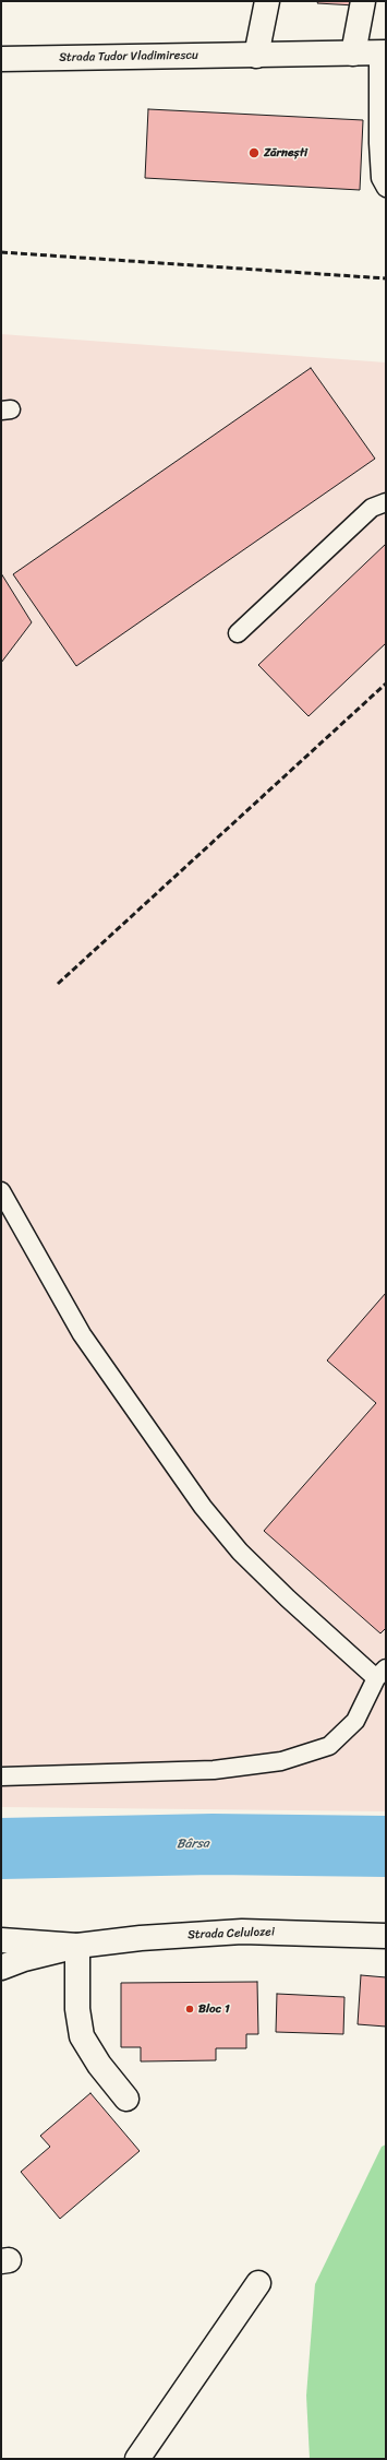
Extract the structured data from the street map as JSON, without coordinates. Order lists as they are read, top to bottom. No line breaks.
{"streets":{"street":["Strada Tudor Vladimirescu","Strada Celulozei"]},"water":["Bârsa"],"places":["Zărnești","Bloc 1"]}
